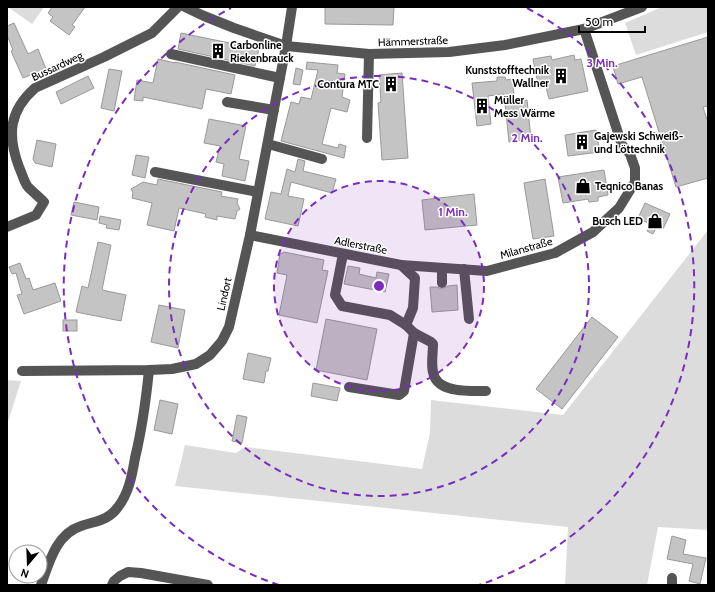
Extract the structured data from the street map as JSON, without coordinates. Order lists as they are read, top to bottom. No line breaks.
{"streets":{"street":["Hämmerstraße","Bussardweg","Adlerstraße","Milanstraße","Lindort"]},"crossings":[["Hämmerstraße","Milanstraße"],["Hämmerstraße","Lindort"],["Adlerstraße","Milanstraße"],["Adlerstraße","Lindort"]],"places":{"building":["Carbonline Riekenbrauck","Kunststofftechnik Wallner","Contura MTC","Müller Mess Wärme","Gajewski Schweiß- und Löttechnik"],"shop":["Teqnico Banas","Busch LED"]},"scale_bar":"50 m","north":"bottom","rings":["3 Min.","2 Min.","1 Min."]}
